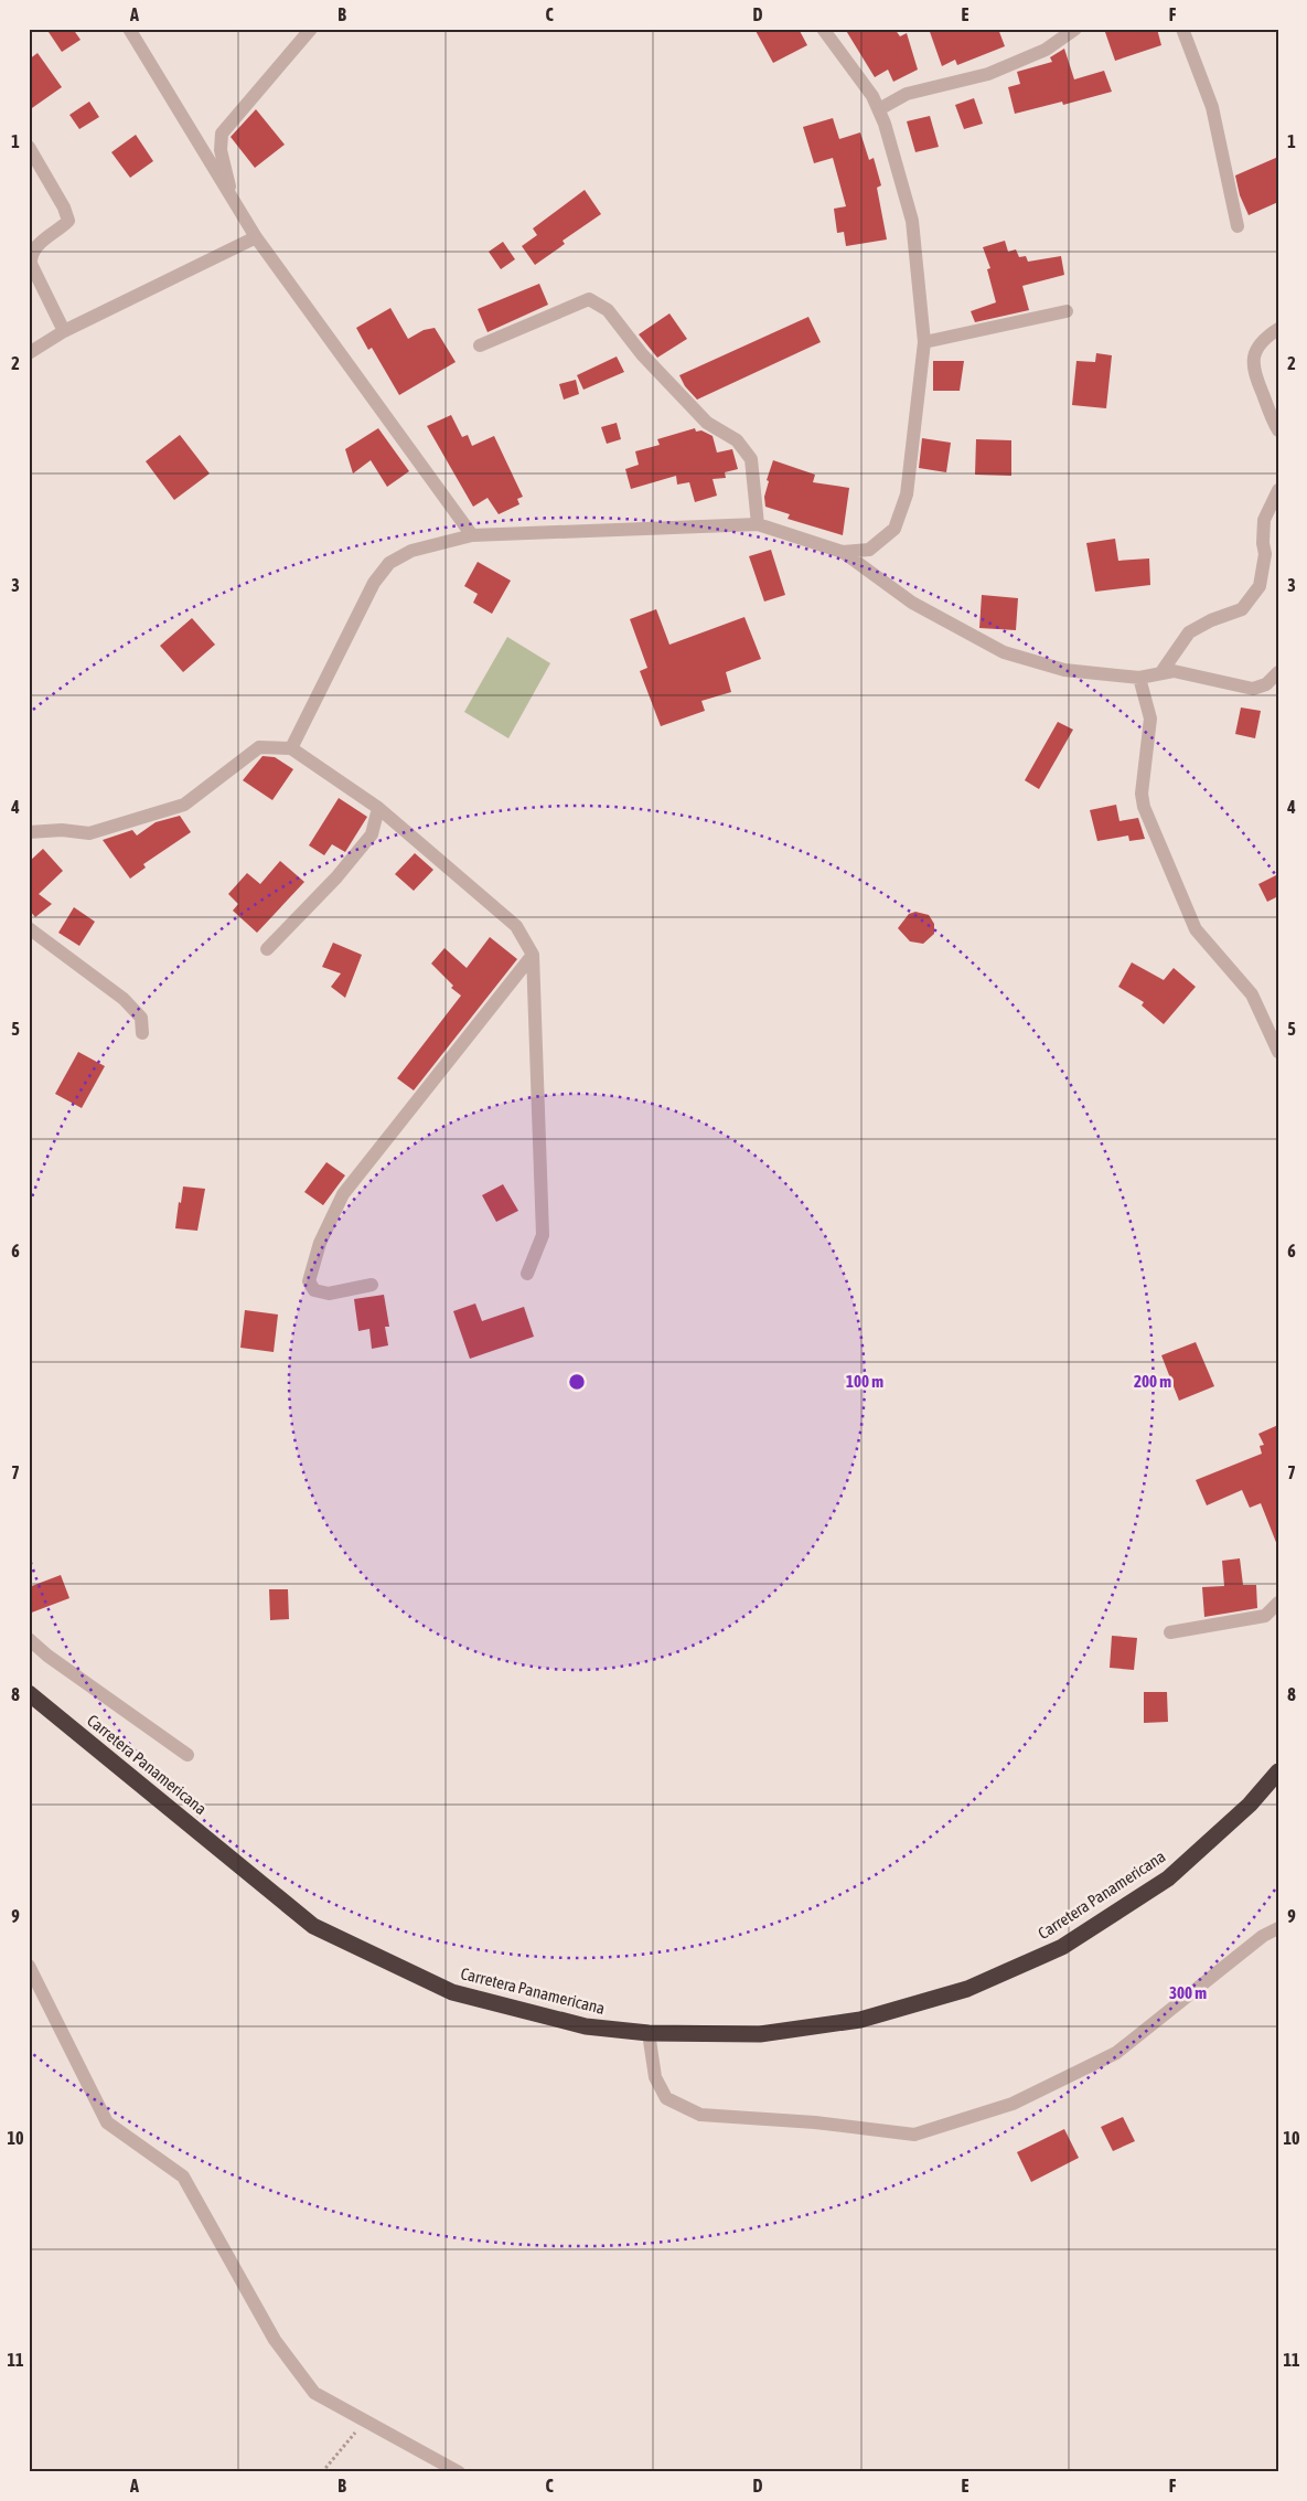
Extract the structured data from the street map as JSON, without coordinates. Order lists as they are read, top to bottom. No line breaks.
{"streets":{"highway":["Carretera Panamericana"]},"grid":{"columns":["A","B","C","D","E","F"],"rows":["1","2","3","4","5","6","7","8","9","10","11"]},"rings":["100 m","200 m","300 m"]}
